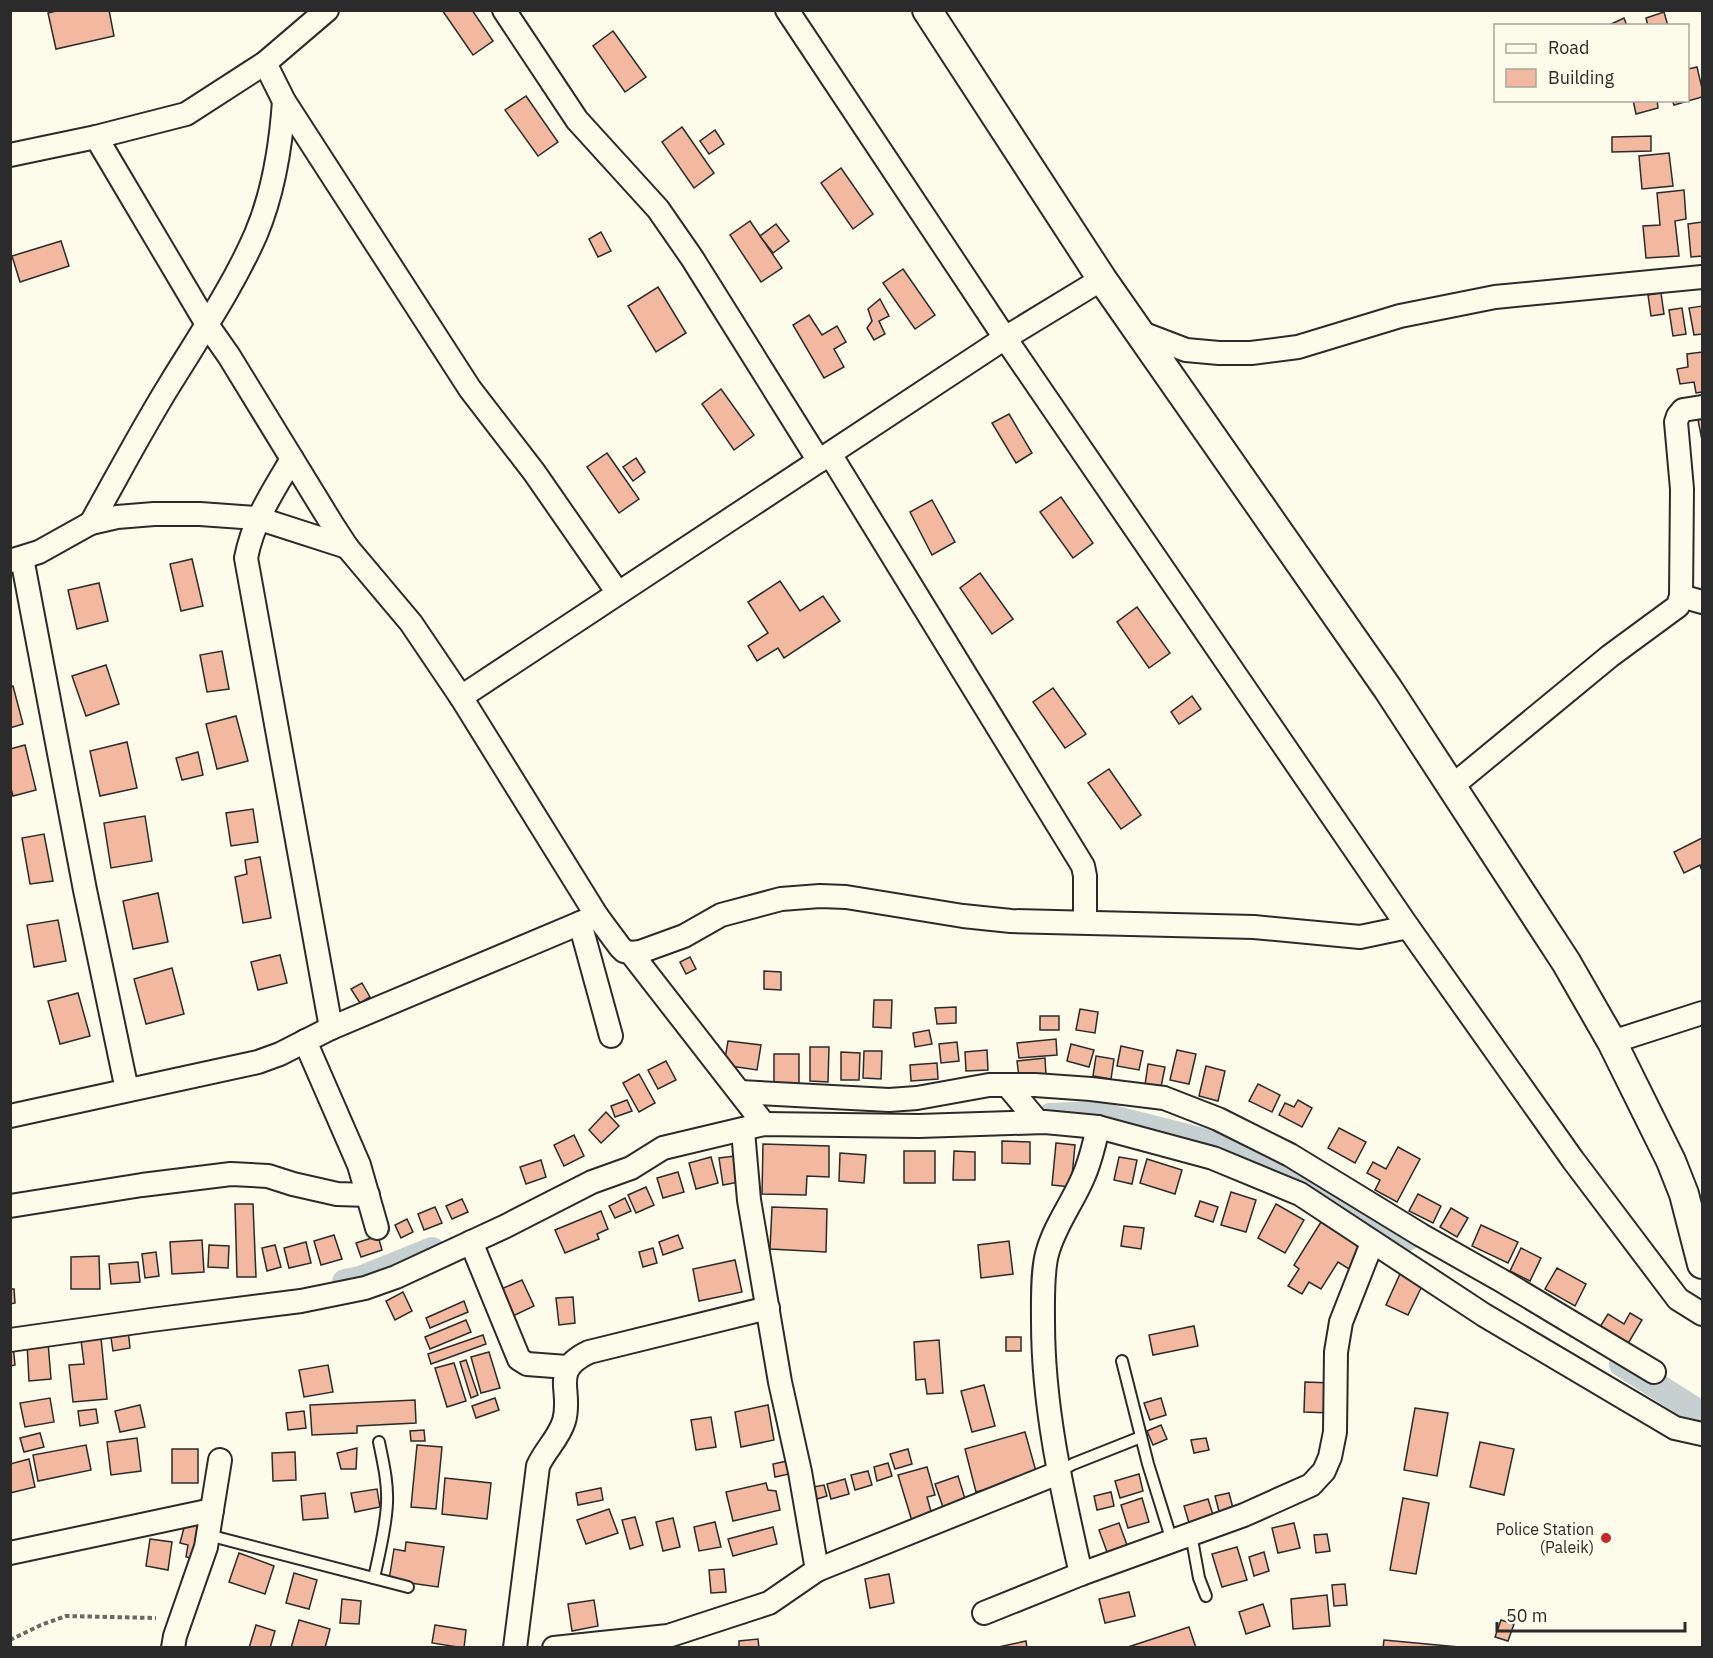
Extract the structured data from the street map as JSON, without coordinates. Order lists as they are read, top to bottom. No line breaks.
{"places":["Police Station (Paleik)"],"legend":["Road","Building"],"scale_bar":"50 m"}
